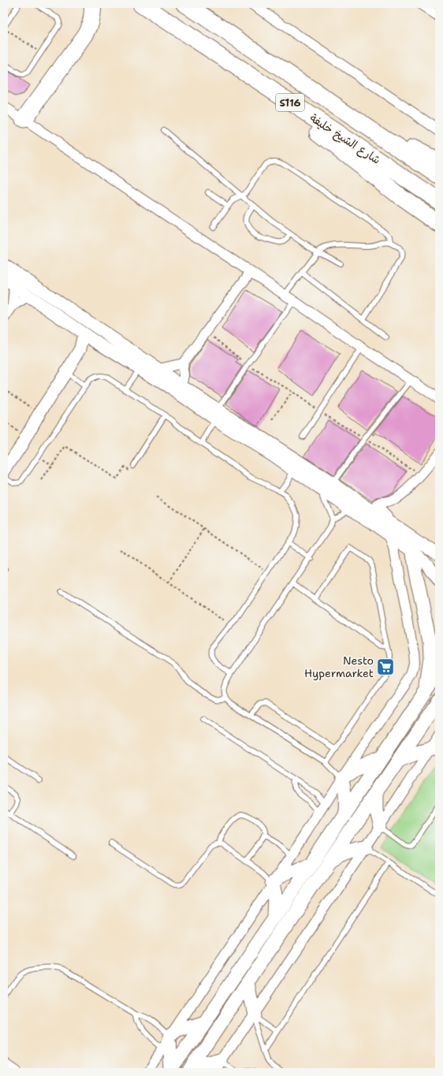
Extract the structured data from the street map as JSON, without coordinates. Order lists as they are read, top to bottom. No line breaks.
{"streets":{"highway":["S116","شارع الشيخ خليفة"]},"places":{"supermarket":["Nesto Hypermarket"]}}
